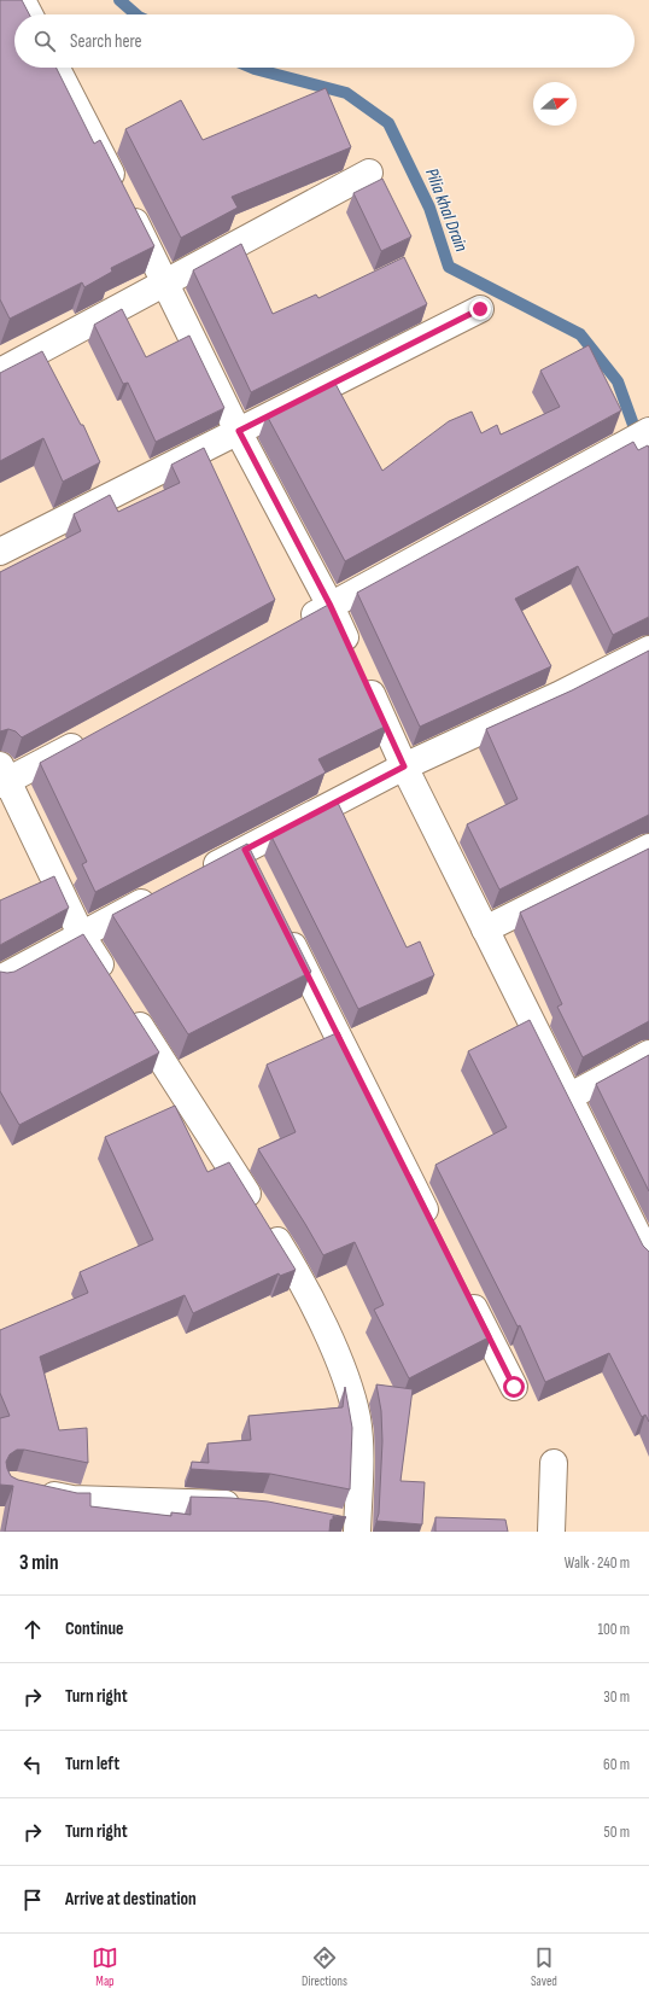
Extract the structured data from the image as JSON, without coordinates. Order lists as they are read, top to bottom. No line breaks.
{"water":["Pilia khal Drain"],"north":"right","page":{"search":"Search here","heading":["3 min","Walk · 240 m"],"list":[["Continue","100 m"],["Turn right","30 m"],["Turn left","60 m"],["Turn right","50 m"],"Arrive at destination"],"nav":["Map","Directions","Saved"]}}
